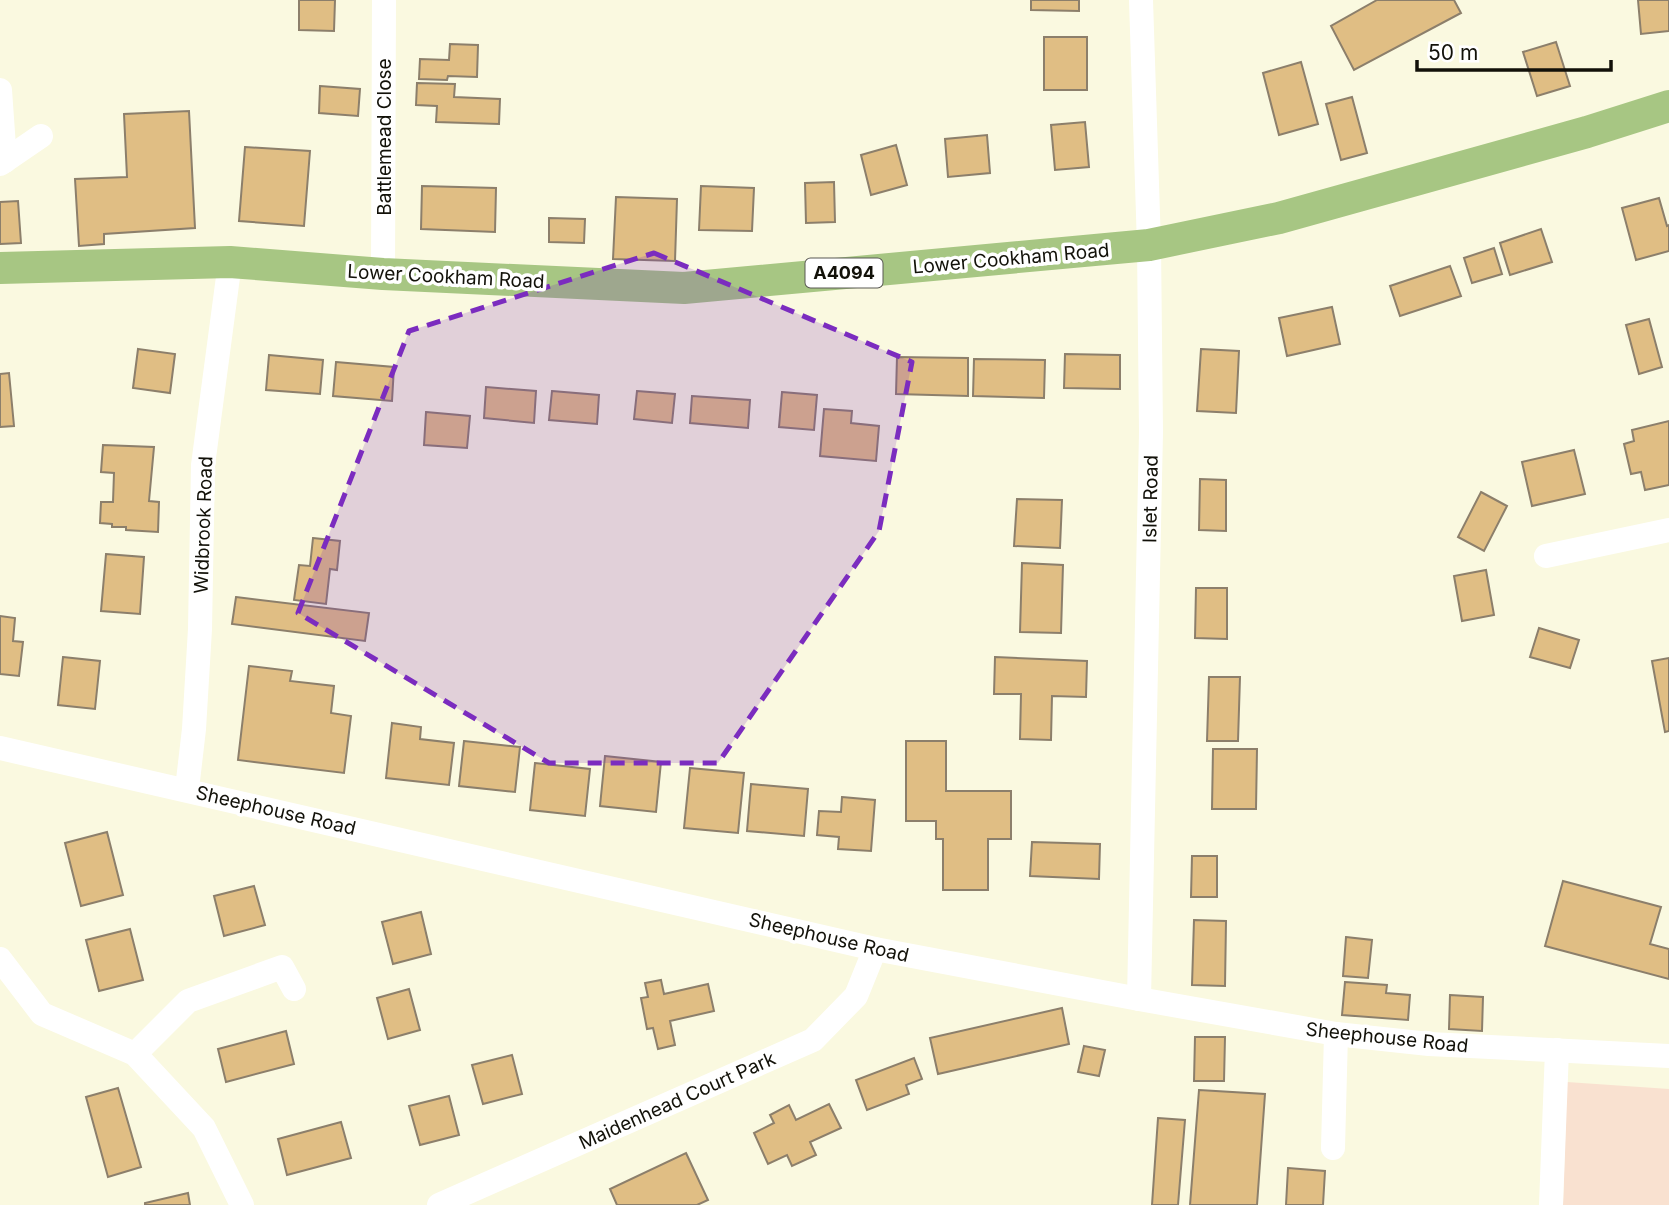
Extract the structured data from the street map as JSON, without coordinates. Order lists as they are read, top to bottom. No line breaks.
{"streets":{"main road":["Lower Cookham Road","A4094"],"street":["Battlemead Close","Islet Road","Widbrook Road","Sheephouse Road","Maidenhead Court Park"]},"crossings":[["Battlemead Close","Lower Cookham Road"],["Lower Cookham Road","Islet Road"],["Lower Cookham Road","Widbrook Road"],["Islet Road","Sheephouse Road"],["Widbrook Road","Sheephouse Road"],["Sheephouse Road","Maidenhead Court Park"]],"scale_bar":"50 m"}
